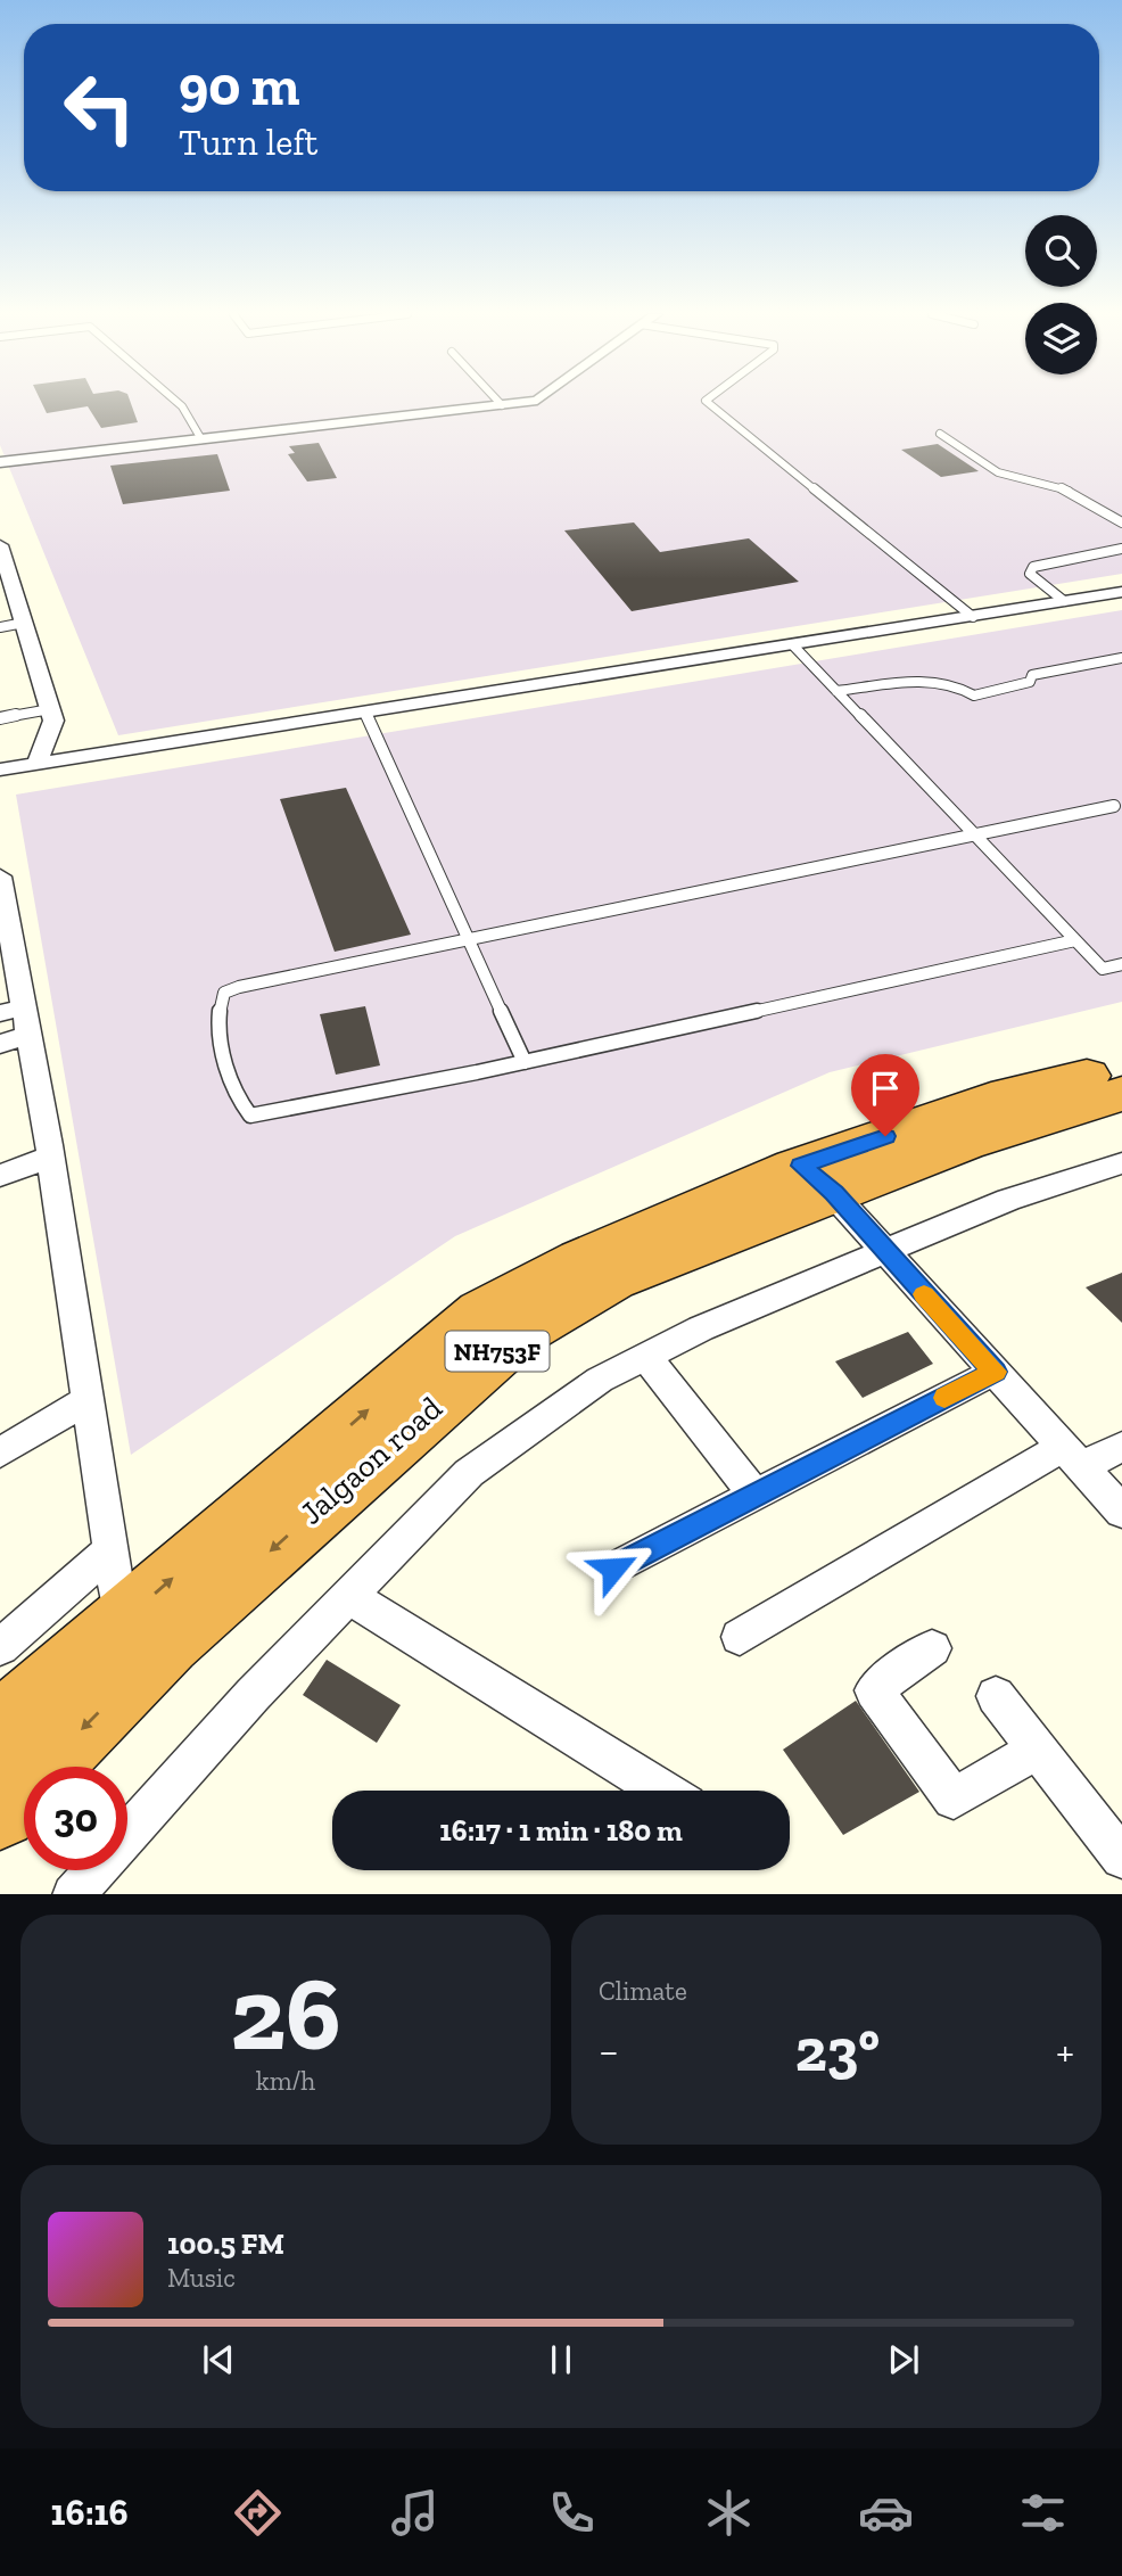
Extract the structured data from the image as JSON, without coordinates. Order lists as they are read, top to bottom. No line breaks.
{"streets":{"highway":["NH753F","Jalgaon road"]},"page":{"turn":["90 m","Turn left"],"limit":"30","trip":"16:17 · 1 min · 180 m","tile":[["26","km/h"],"Climate"],"heat":["−","23°","+"],"song":["100.5 FM","Music"],"tabs":"16:16"}}
